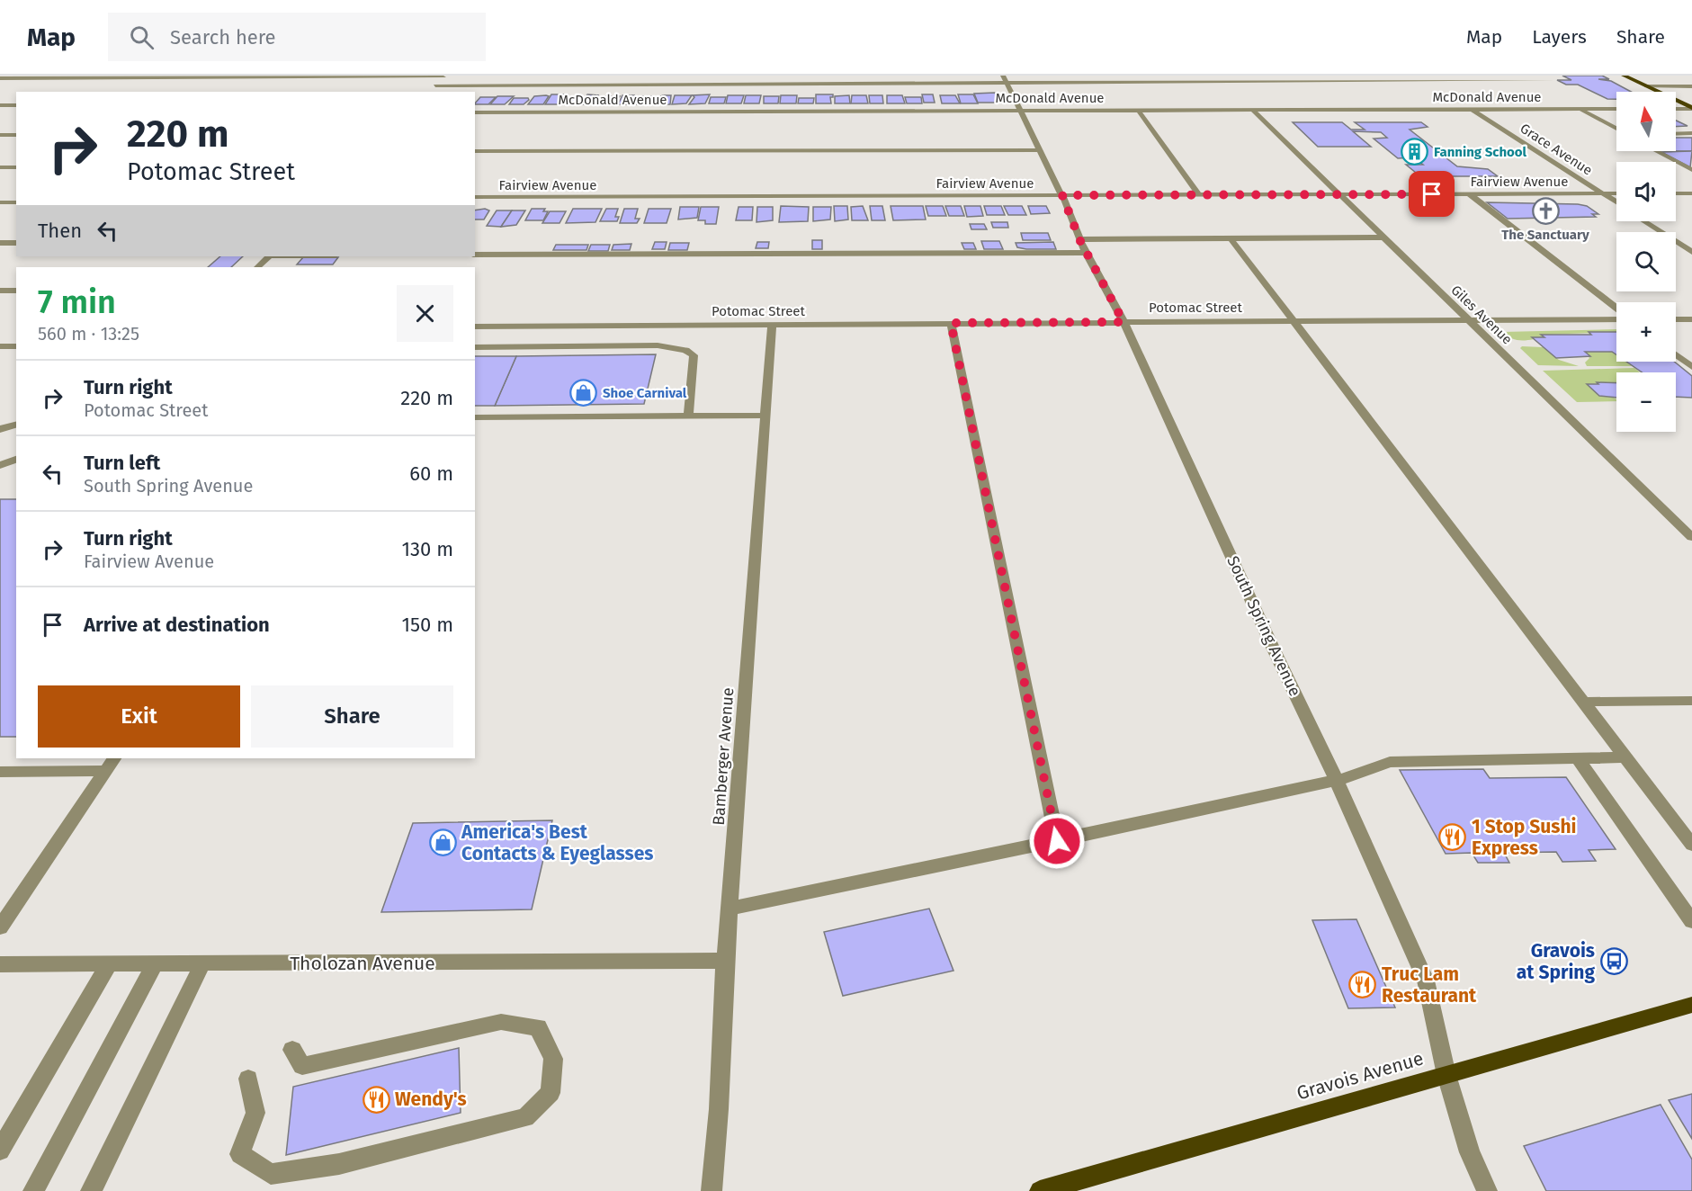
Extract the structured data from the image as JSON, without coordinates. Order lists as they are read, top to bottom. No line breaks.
{"streets":{"main road":["Gravois Avenue"],"street":["McDonald Avenue","Grace Avenue","Fairview Avenue","Potomac Street","Giles Avenue","South Spring Avenue","Bamberger Avenue","Tholozan Avenue"]},"crossings":[["McDonald Avenue","Grace Avenue"],["McDonald Avenue","Giles Avenue"],["McDonald Avenue","South Spring Avenue"],["Grace Avenue","Fairview Avenue"],["Fairview Avenue","Giles Avenue"],["Fairview Avenue","South Spring Avenue"],["Potomac Street","Giles Avenue"],["Potomac Street","South Spring Avenue"],["Potomac Street","Bamberger Avenue"],["South Spring Avenue","Gravois Avenue"],["Bamberger Avenue","Tholozan Avenue"]],"places":{"building":["Fanning School"],"church":["The Sanctuary"],"shop":["Shoe Carnival","America's Best Contacts & Eyeglasses"],"restaurant":["1 Stop Sushi Express","Truc Lam Restaurant","Wendy's"],"bus stop":["Gravois at Spring"]},"north":"top","page":{"header":"Map","search":"Search here","nav":["Map","Layers","Share"],"map_buttons":["+","−"],"turn":["220 m","Potomac Street"],"then":"Then","heading":["7 min","560 m · 13:25"],"list":[{"name":"Turn right","note":"Potomac Street","value":"220 m"},{"name":"Turn left","note":"South Spring Avenue","value":"60 m"},{"name":"Turn right","note":"Fairview Avenue","value":"130 m"},{"name":"Arrive at destination","value":"150 m"}],"buttons":["Exit","Share"]}}
